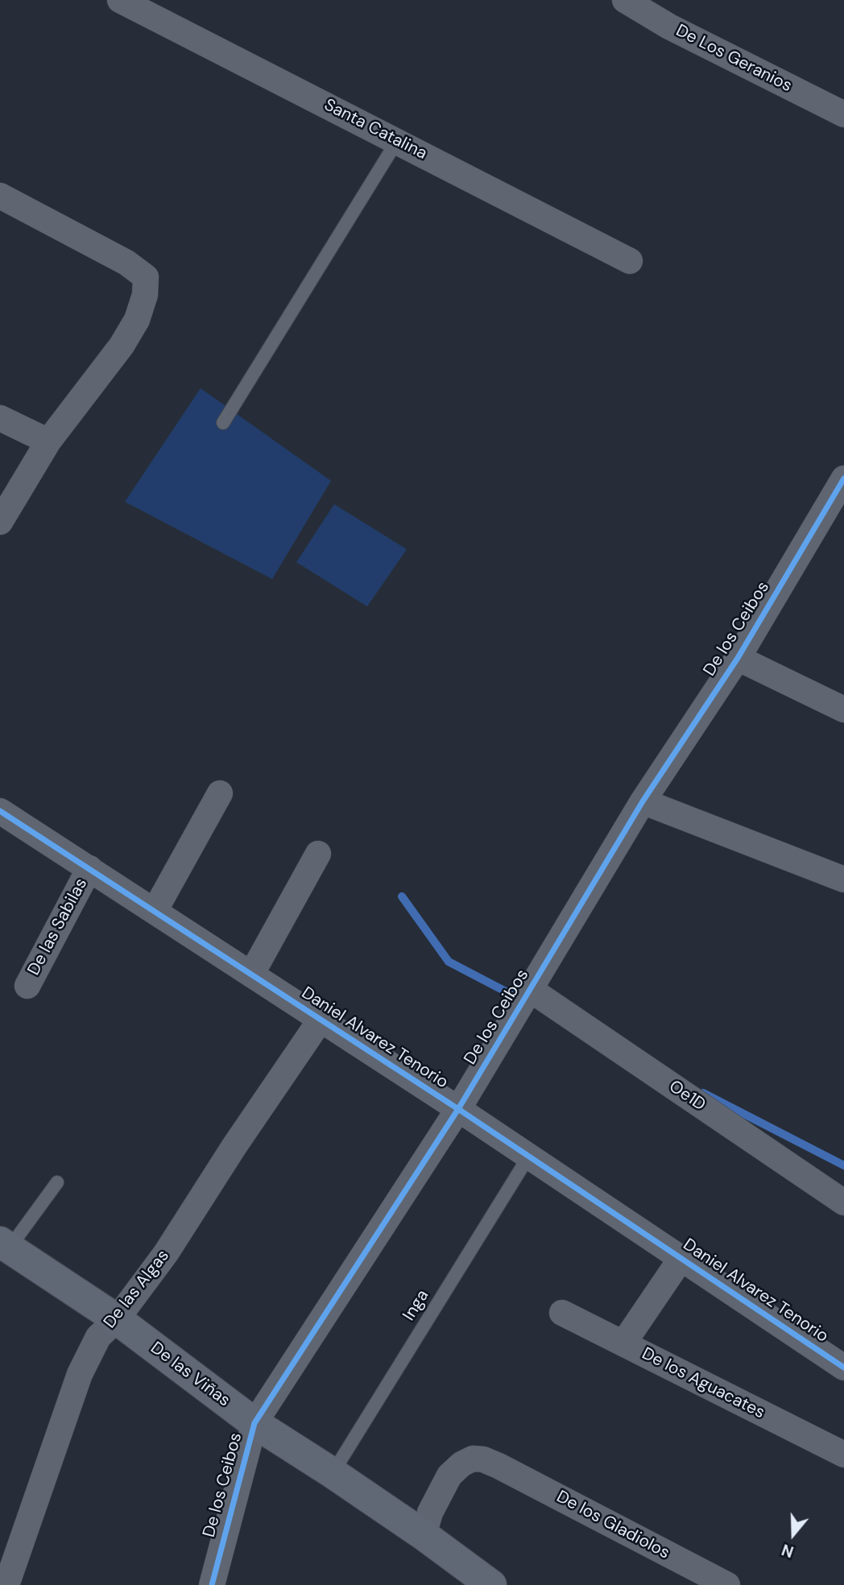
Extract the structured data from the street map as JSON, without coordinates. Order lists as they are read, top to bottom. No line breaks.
{"streets":{"street":["De Los Geranios","Santa Catalina","De los Ceibos","De las Sabilas","Daniel Alvarez Tenorio","Oe1D","De las Algas","De las Viñas","De los Aguacates","De los Gladiolos"],"lane":["Inga"]},"crossings":[["De los Ceibos","Daniel Alvarez Tenorio"],["De los Ceibos","Oe1D"],["De los Ceibos","De las Viñas"],["De las Sabilas","Daniel Alvarez Tenorio"],["Daniel Alvarez Tenorio","De las Algas"],["Daniel Alvarez Tenorio","Inga"],["De las Algas","De las Viñas"],["Inga","De las Viñas"],["De las Viñas","De los Gladiolos"]],"north":"bottom"}
